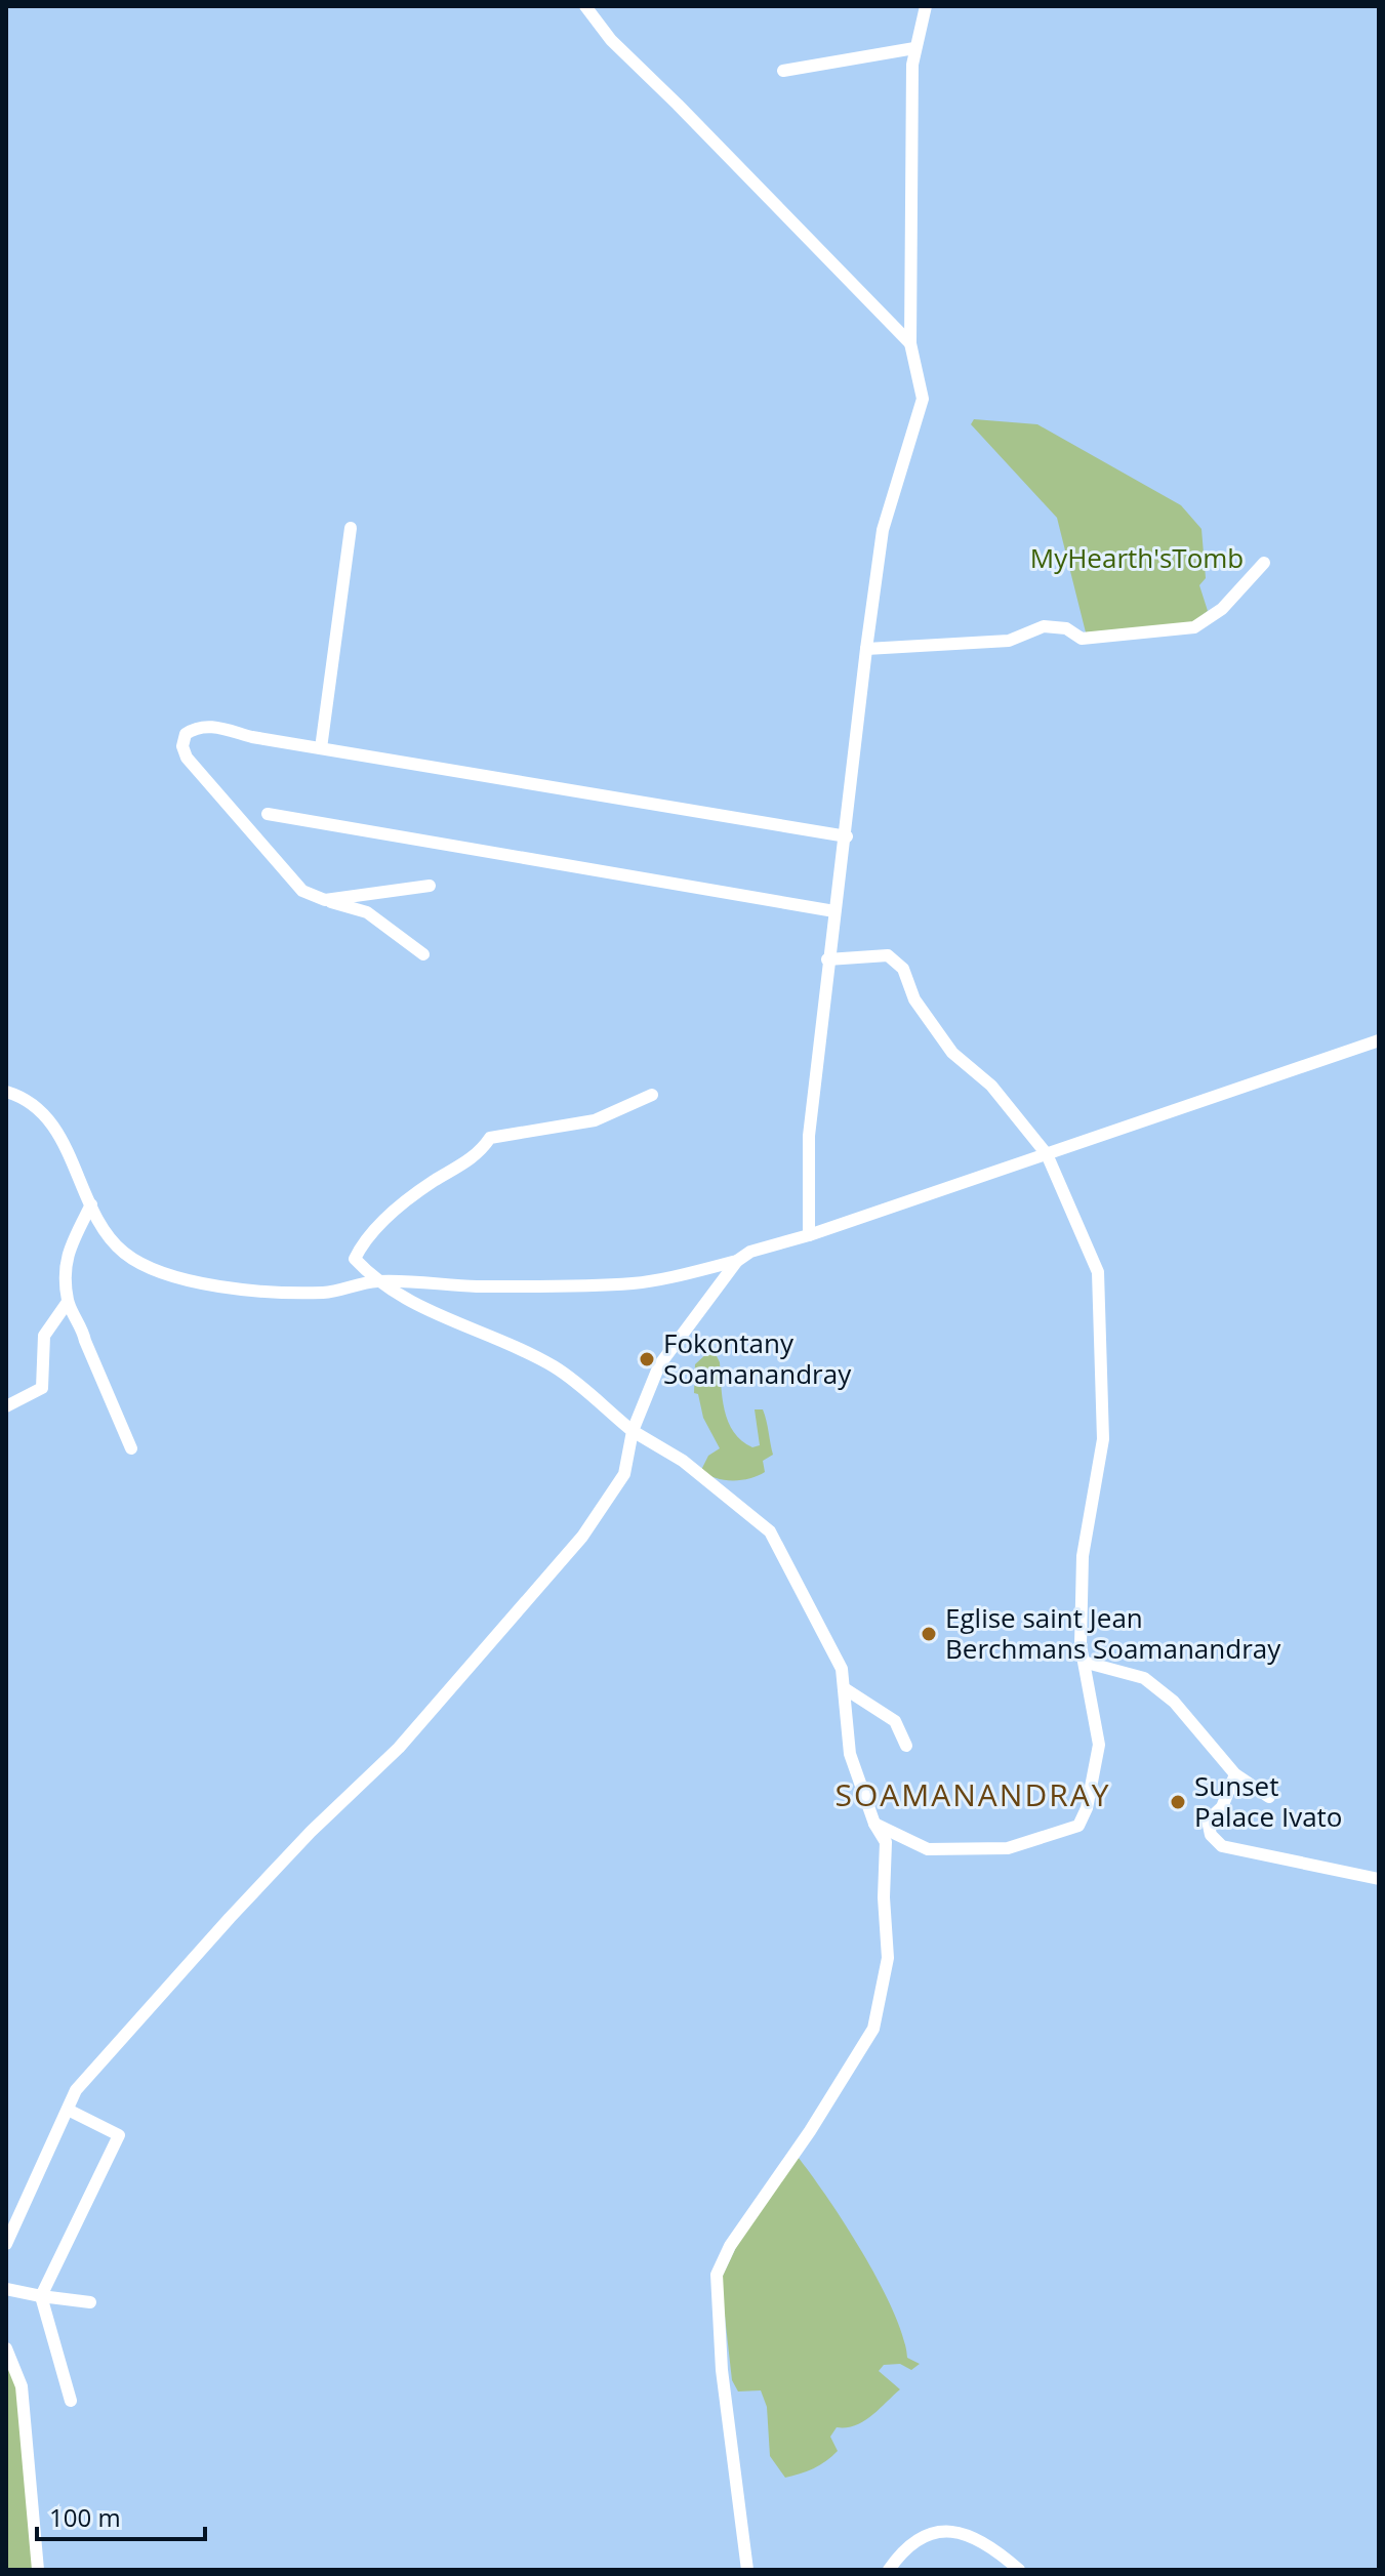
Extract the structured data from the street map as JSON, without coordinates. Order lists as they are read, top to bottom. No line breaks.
{"districts":["SOAMANANDRAY"],"parks":["MyHearth'sTomb"],"places":["Fokontany Soamanandray","Eglise saint Jean Berchmans Soamanandray","Sunset Palace Ivato"],"scale_bar":"100 m"}
